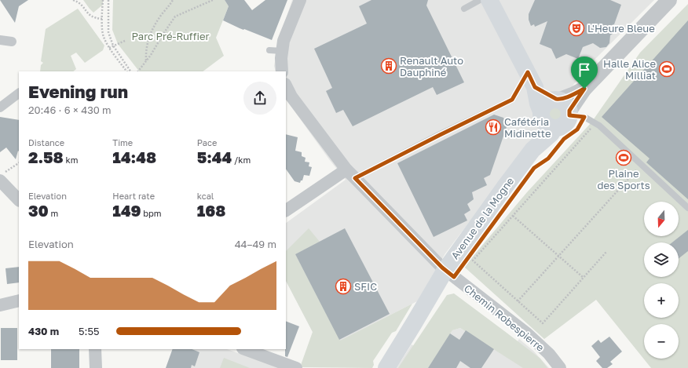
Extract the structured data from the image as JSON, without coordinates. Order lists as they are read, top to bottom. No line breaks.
{"streets":{"main road":["Avenue de la Mogne"],"street":["Chemin Robespierre"]},"crossings":[["Avenue de la Mogne","Chemin Robespierre"]],"parks":["Parc Pré-Ruffier"],"places":{"theatre":["L'Heure Bleue"],"building":["Renault Auto Dauphiné","SFIC"],"sports":["Halle Alice Milliat","Plaine des Sports"],"restaurant":["Cafétéria Midinette"]},"north":"bottom","page":{"heading":["Evening run","20:46 · 6 × 430 m"],"stats":[["Distance","2.58 km"],["Time","14:48"],["Pace","5:44 /km"],["Elevation","30 m"],["Heart rate","149 bpm"],["kcal","168"]],"map_buttons":["+","−"],"chart":["Elevation","44–49 m"],"list":[{"name":"430 m","note":"5:55"}]}}
